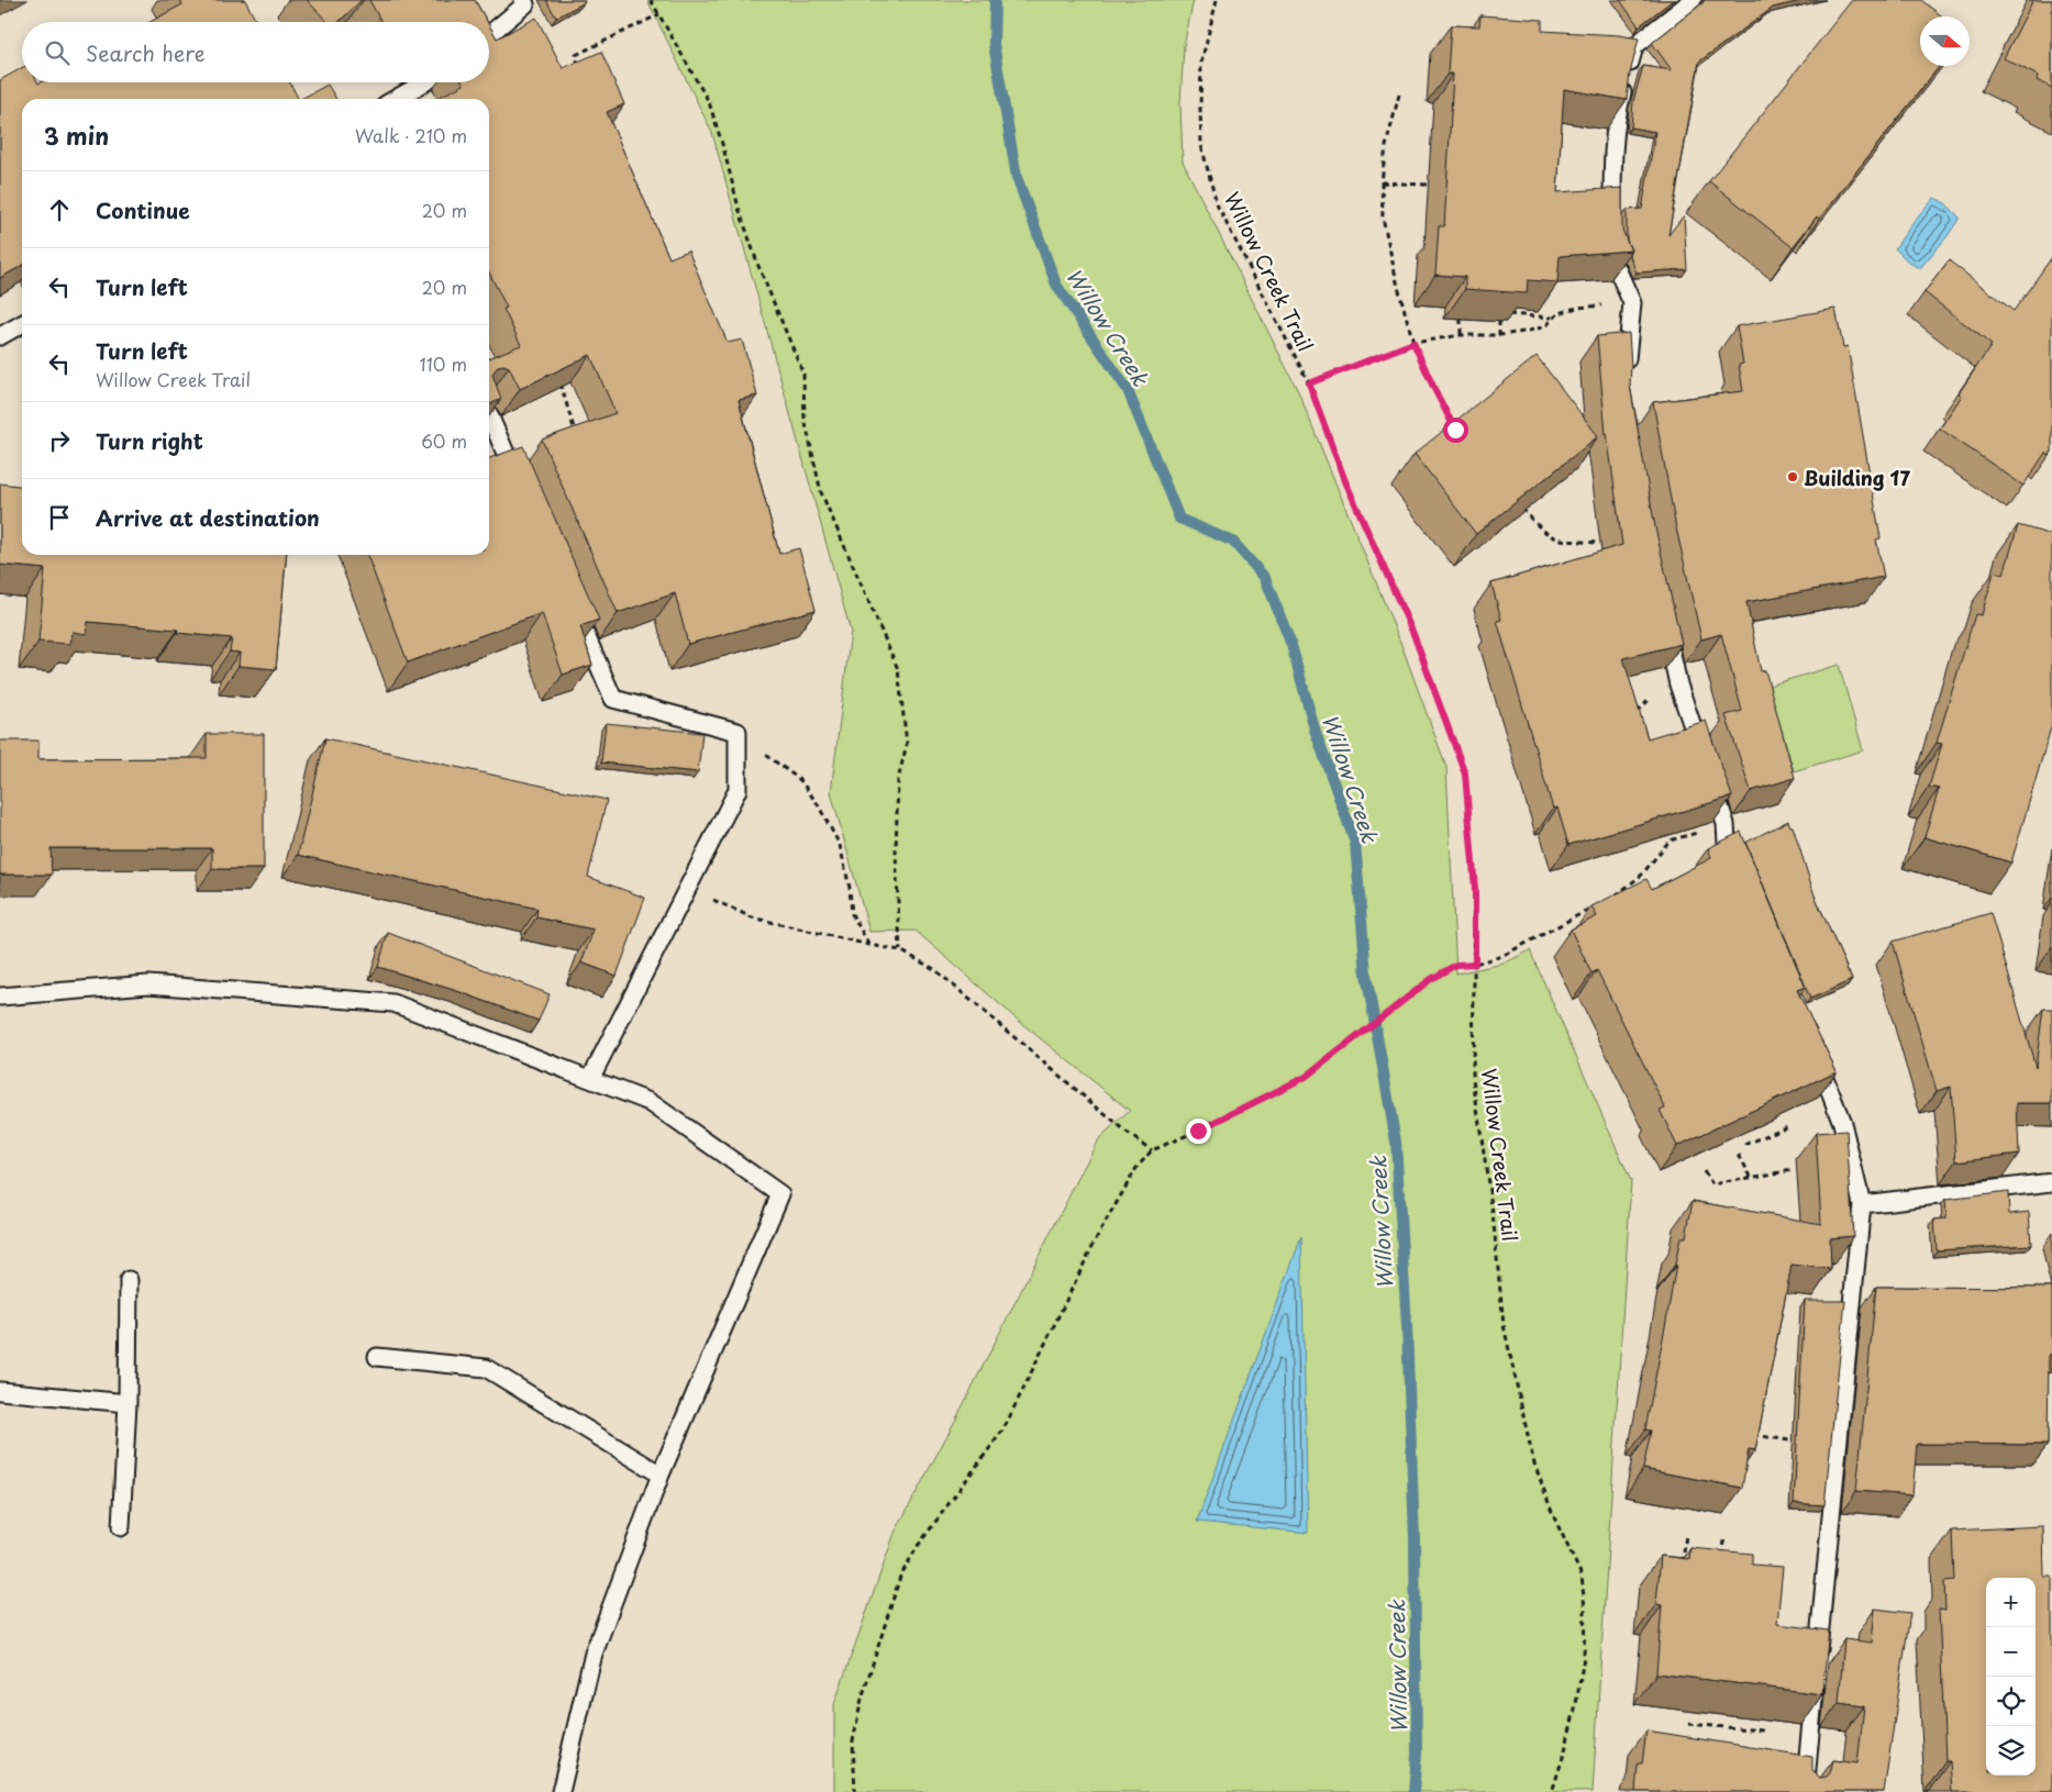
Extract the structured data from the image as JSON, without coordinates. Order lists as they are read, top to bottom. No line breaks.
{"streets":{"path":["Willow Creek Trail"]},"water":["Willow Creek"],"places":["Building 17"],"north":"right","page":{"search":"Search here","heading":["3 min","Walk · 210 m"],"list":[["Continue","20 m"],["Turn left","20 m"],["Turn left","Willow Creek Trail","110 m"],["Turn right","60 m"],"Arrive at destination"],"map_buttons":["+","−"]}}
